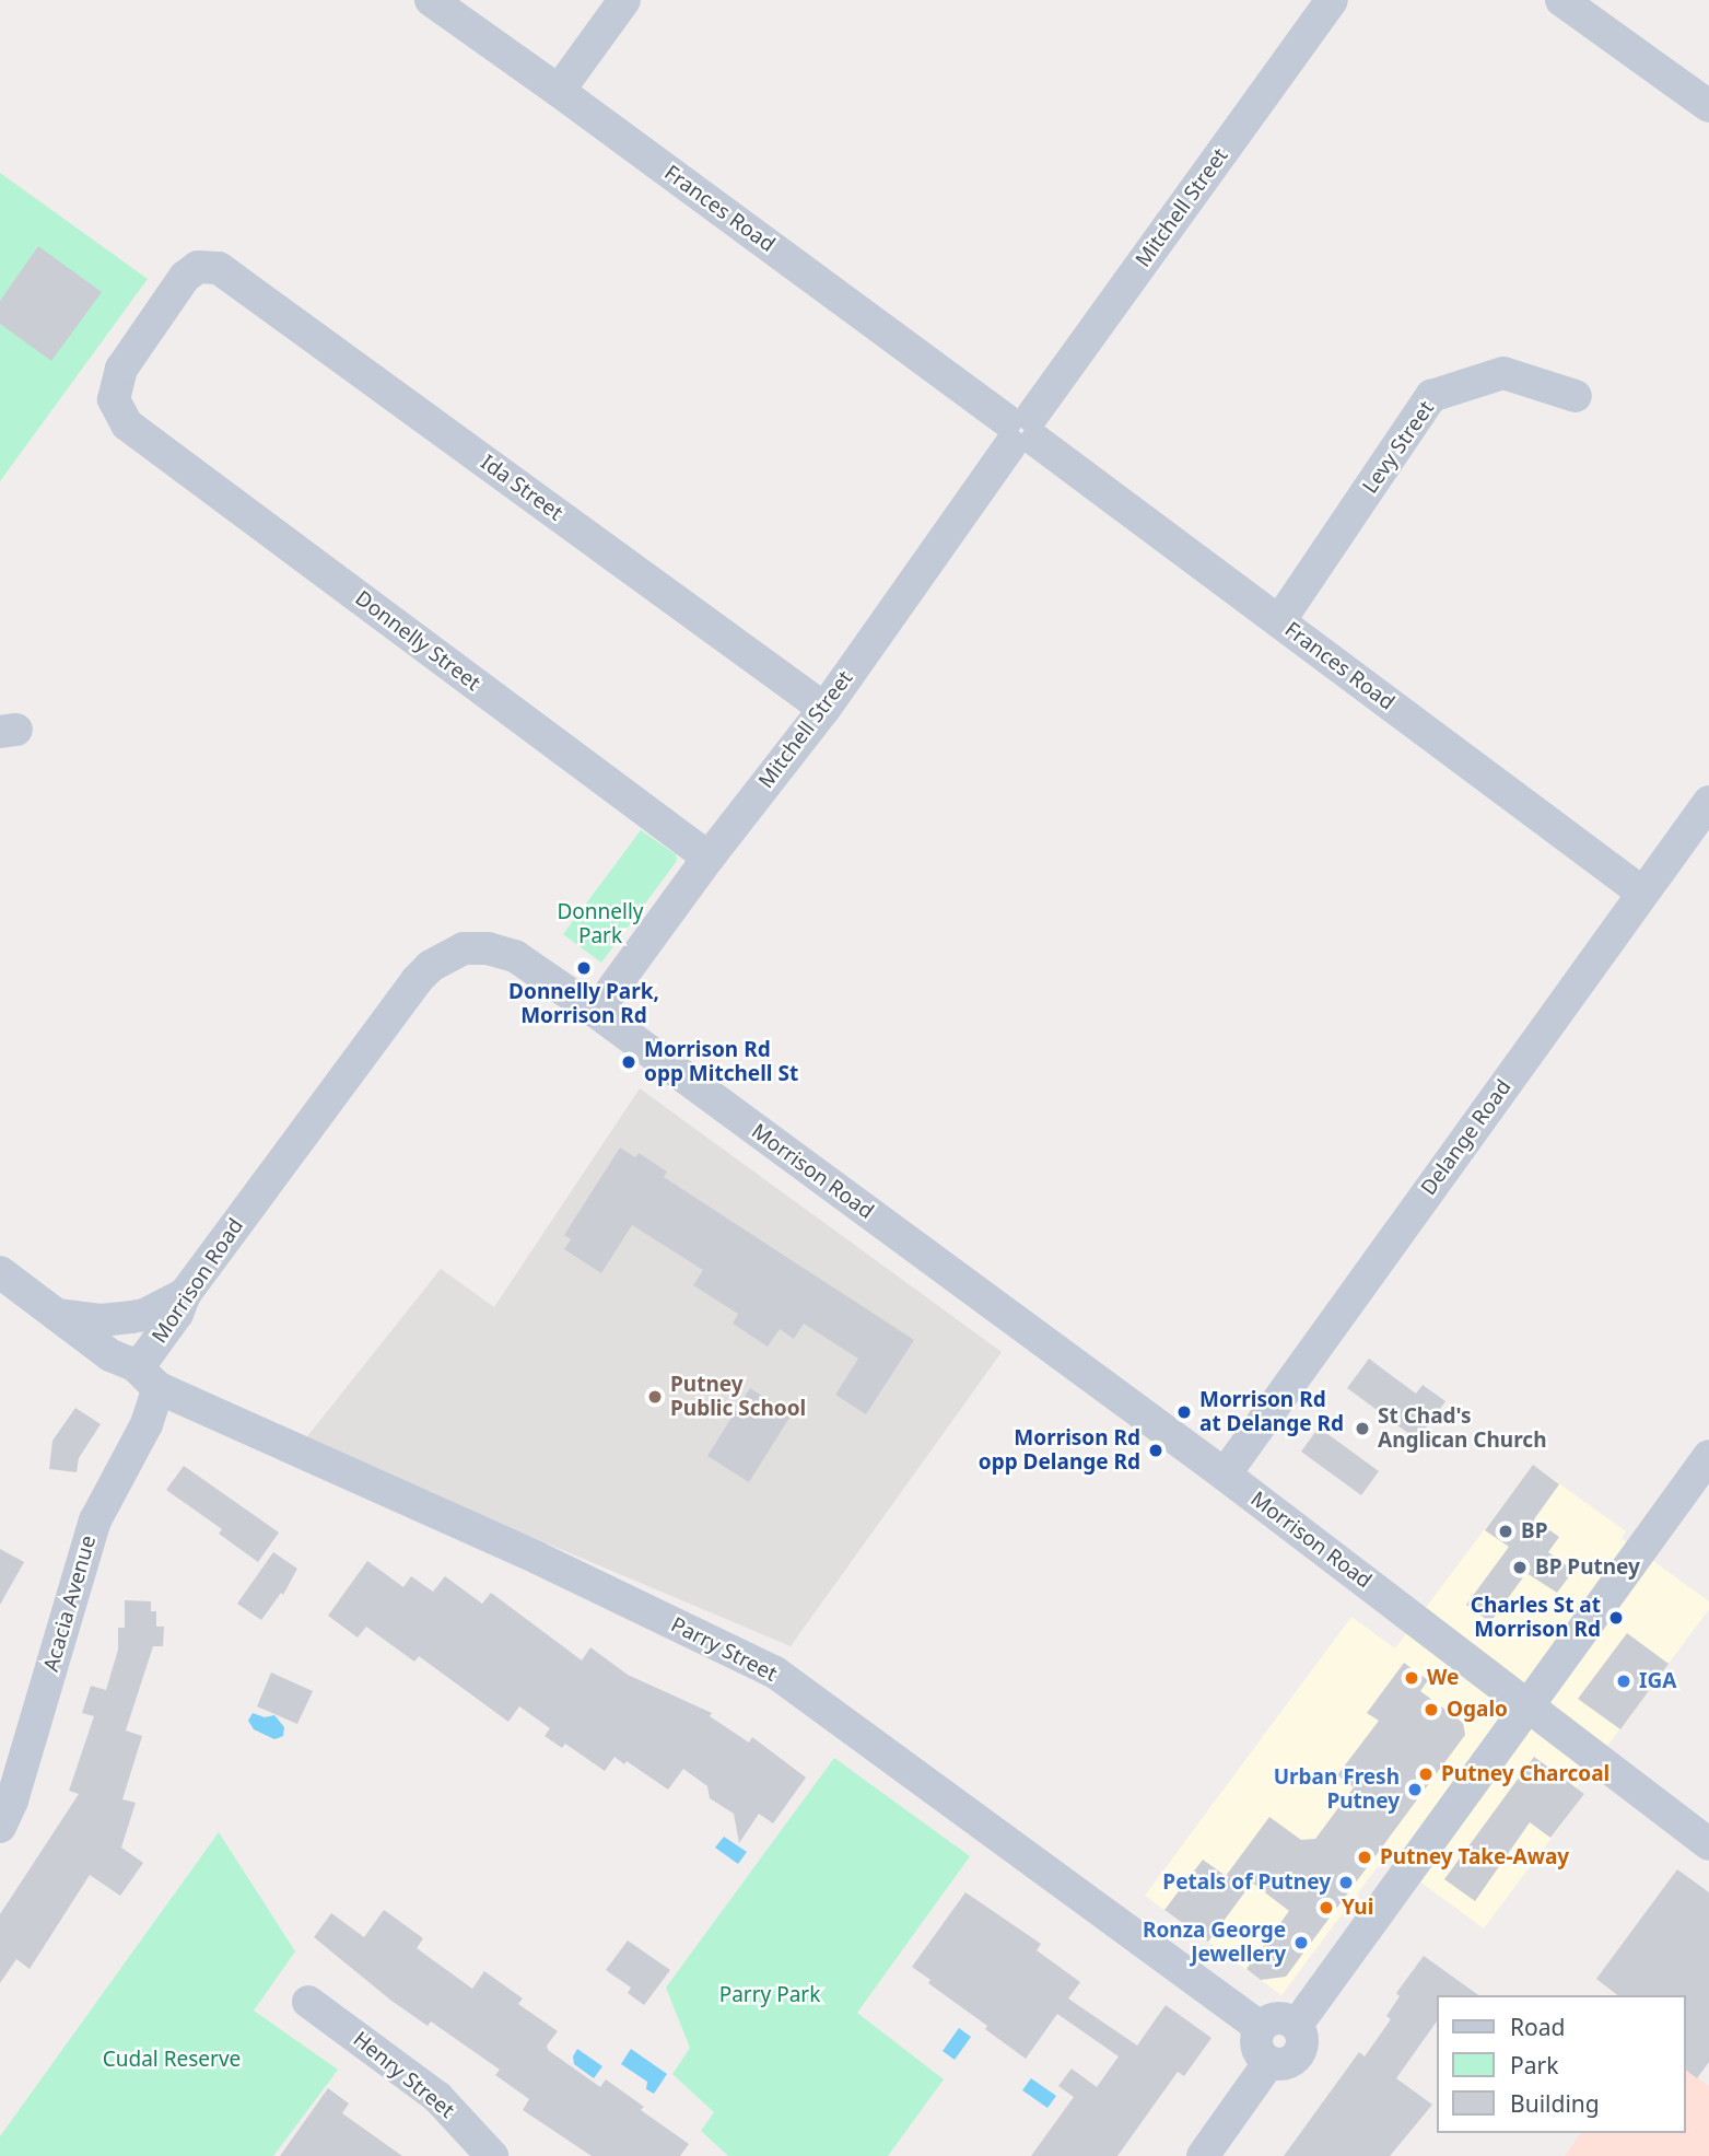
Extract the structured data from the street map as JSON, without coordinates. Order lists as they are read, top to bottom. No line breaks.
{"streets":{"street":["Mitchell Street","Frances Road","Levy Street","Ida Street","Donnelly Street","Delange Road","Morrison Road","Acacia Avenue","Parry Street","Henry Street"]},"crossings":[["Mitchell Street","Frances Road"],["Mitchell Street","Ida Street"],["Mitchell Street","Donnelly Street"],["Mitchell Street","Morrison Road"],["Frances Road","Levy Street"],["Frances Road","Delange Road"],["Ida Street","Donnelly Street"],["Delange Road","Morrison Road"],["Morrison Road","Parry Street"],["Acacia Avenue","Parry Street"]],"parks":["Donnelly Park","Parry Park","Cudal Reserve"],"places":["Donnelly Park, Morrison Rd","Morrison Rd opp Mitchell St","Putney Public School","Morrison Rd at Delange Rd","St Chad's Anglican Church","Morrison Rd opp Delange Rd","BP","BP Putney","Charles St at Morrison Rd","We","IGA","Ogalo","Putney Charcoal","Urban Fresh Putney","Putney Take-Away","Petals of Putney","Yui","Ronza George Jewellery"],"legend":["Road","Park","Building"]}
